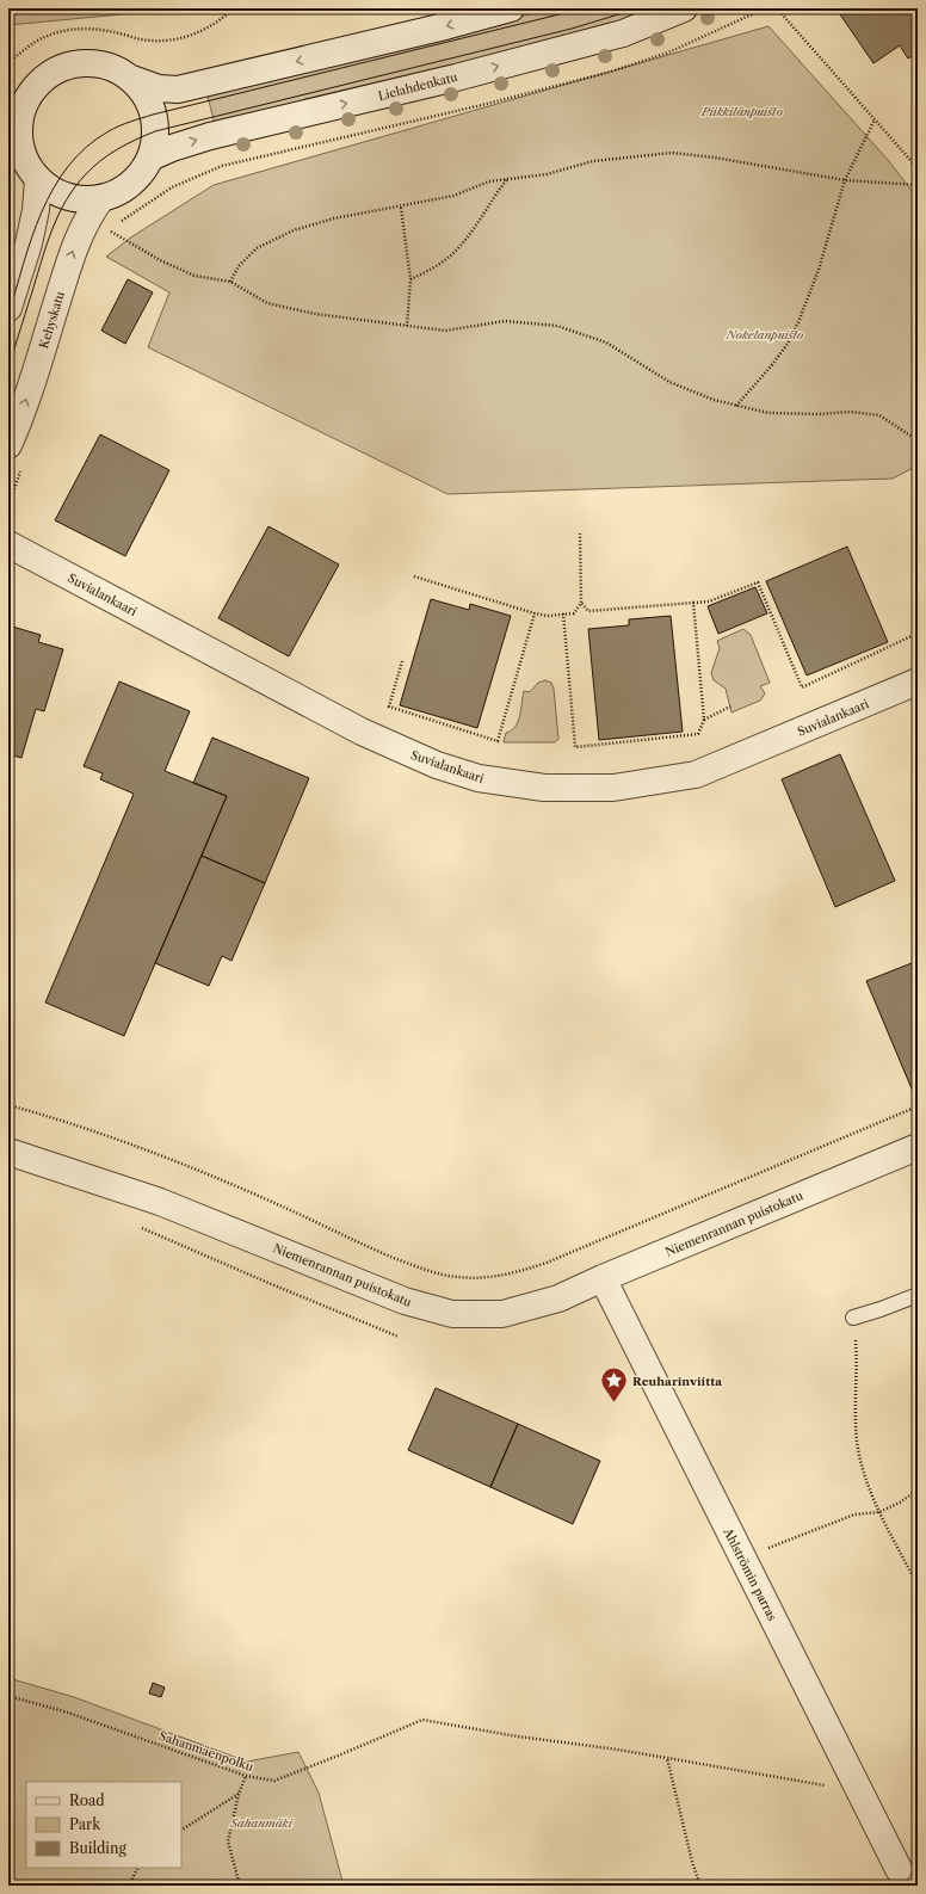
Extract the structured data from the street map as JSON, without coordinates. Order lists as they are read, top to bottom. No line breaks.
{"streets":{"street":["Lielahdenkatu","Kehyskatu","Suvialankaari","Niemenrannan puistokatu","Ahlströmin parras"],"path":["Sahanmäenpolku"]},"crossings":[["Lielahdenkatu","Kehyskatu"],["Niemenrannan puistokatu","Ahlströmin parras"]],"parks":["Piikkilänpuisto","Nokelanpuisto","Sahanmäki"],"places":{"place":["Reuharinviitta"]},"legend":["Road","Park","Building"]}
